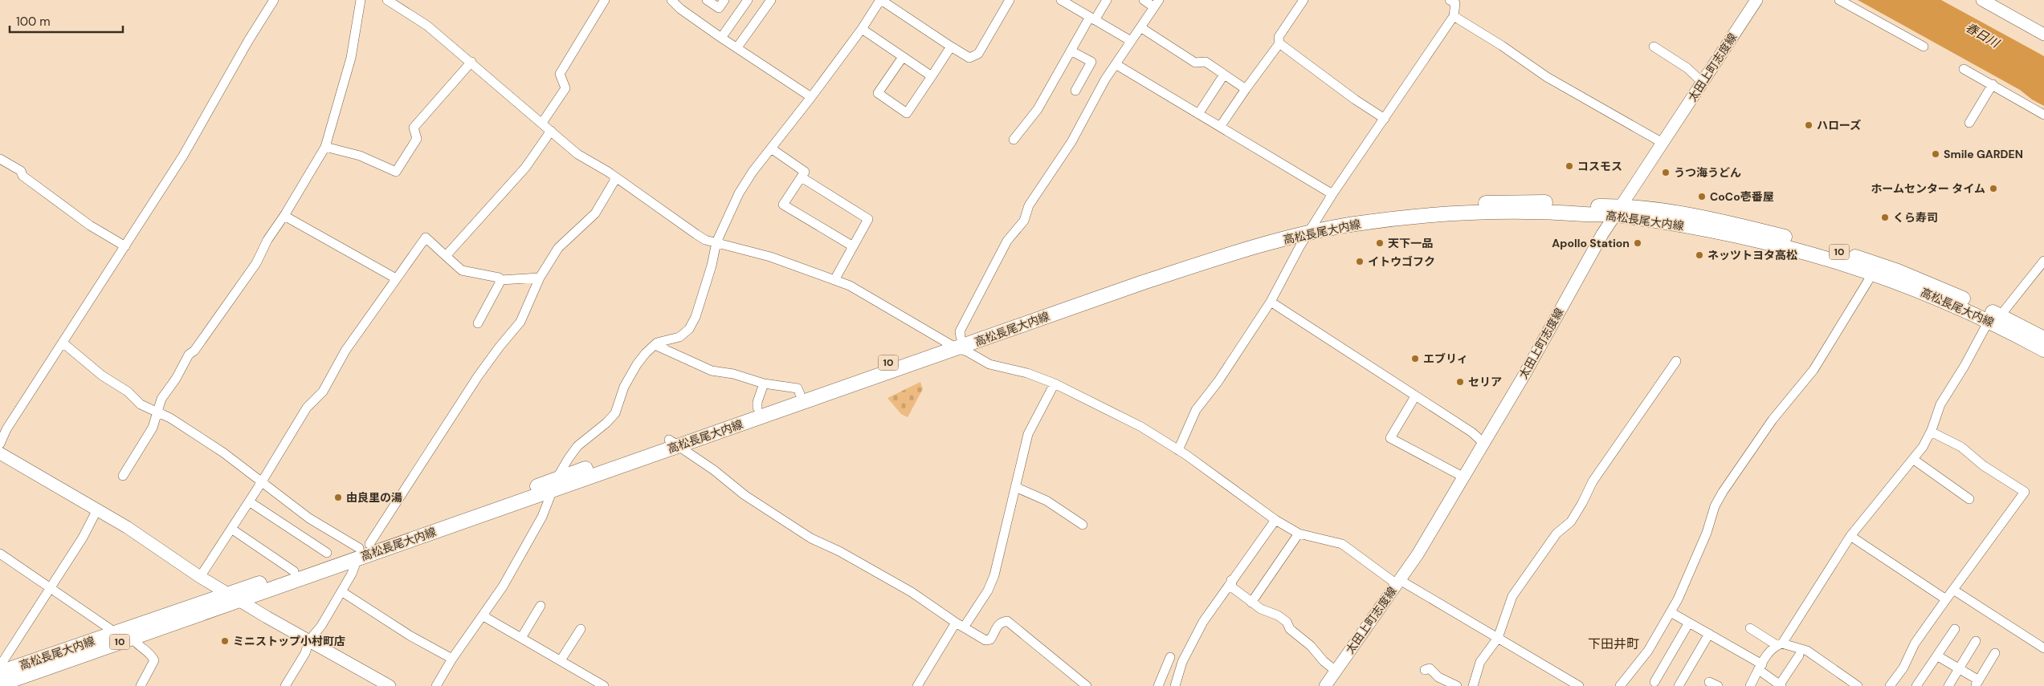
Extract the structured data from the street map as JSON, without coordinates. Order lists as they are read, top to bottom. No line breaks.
{"streets":{"main road":["太田上町志度線","高松長尾大内線","10"]},"crossings":[["太田上町志度線","高松長尾大内線"]],"districts":["下田井町"],"water":["春日川"],"places":["ハローズ","Smile GARDEN","コスモス","うつ海うどん","ホームセンター タイム","CoCo壱番屋","くら寿司","天下一品","Apollo Station","ネッツトヨタ高松","イトウゴフク","エブリィ","セリア","由良里の湯","ミニストップ小村町店"],"scale_bar":"100 m"}
